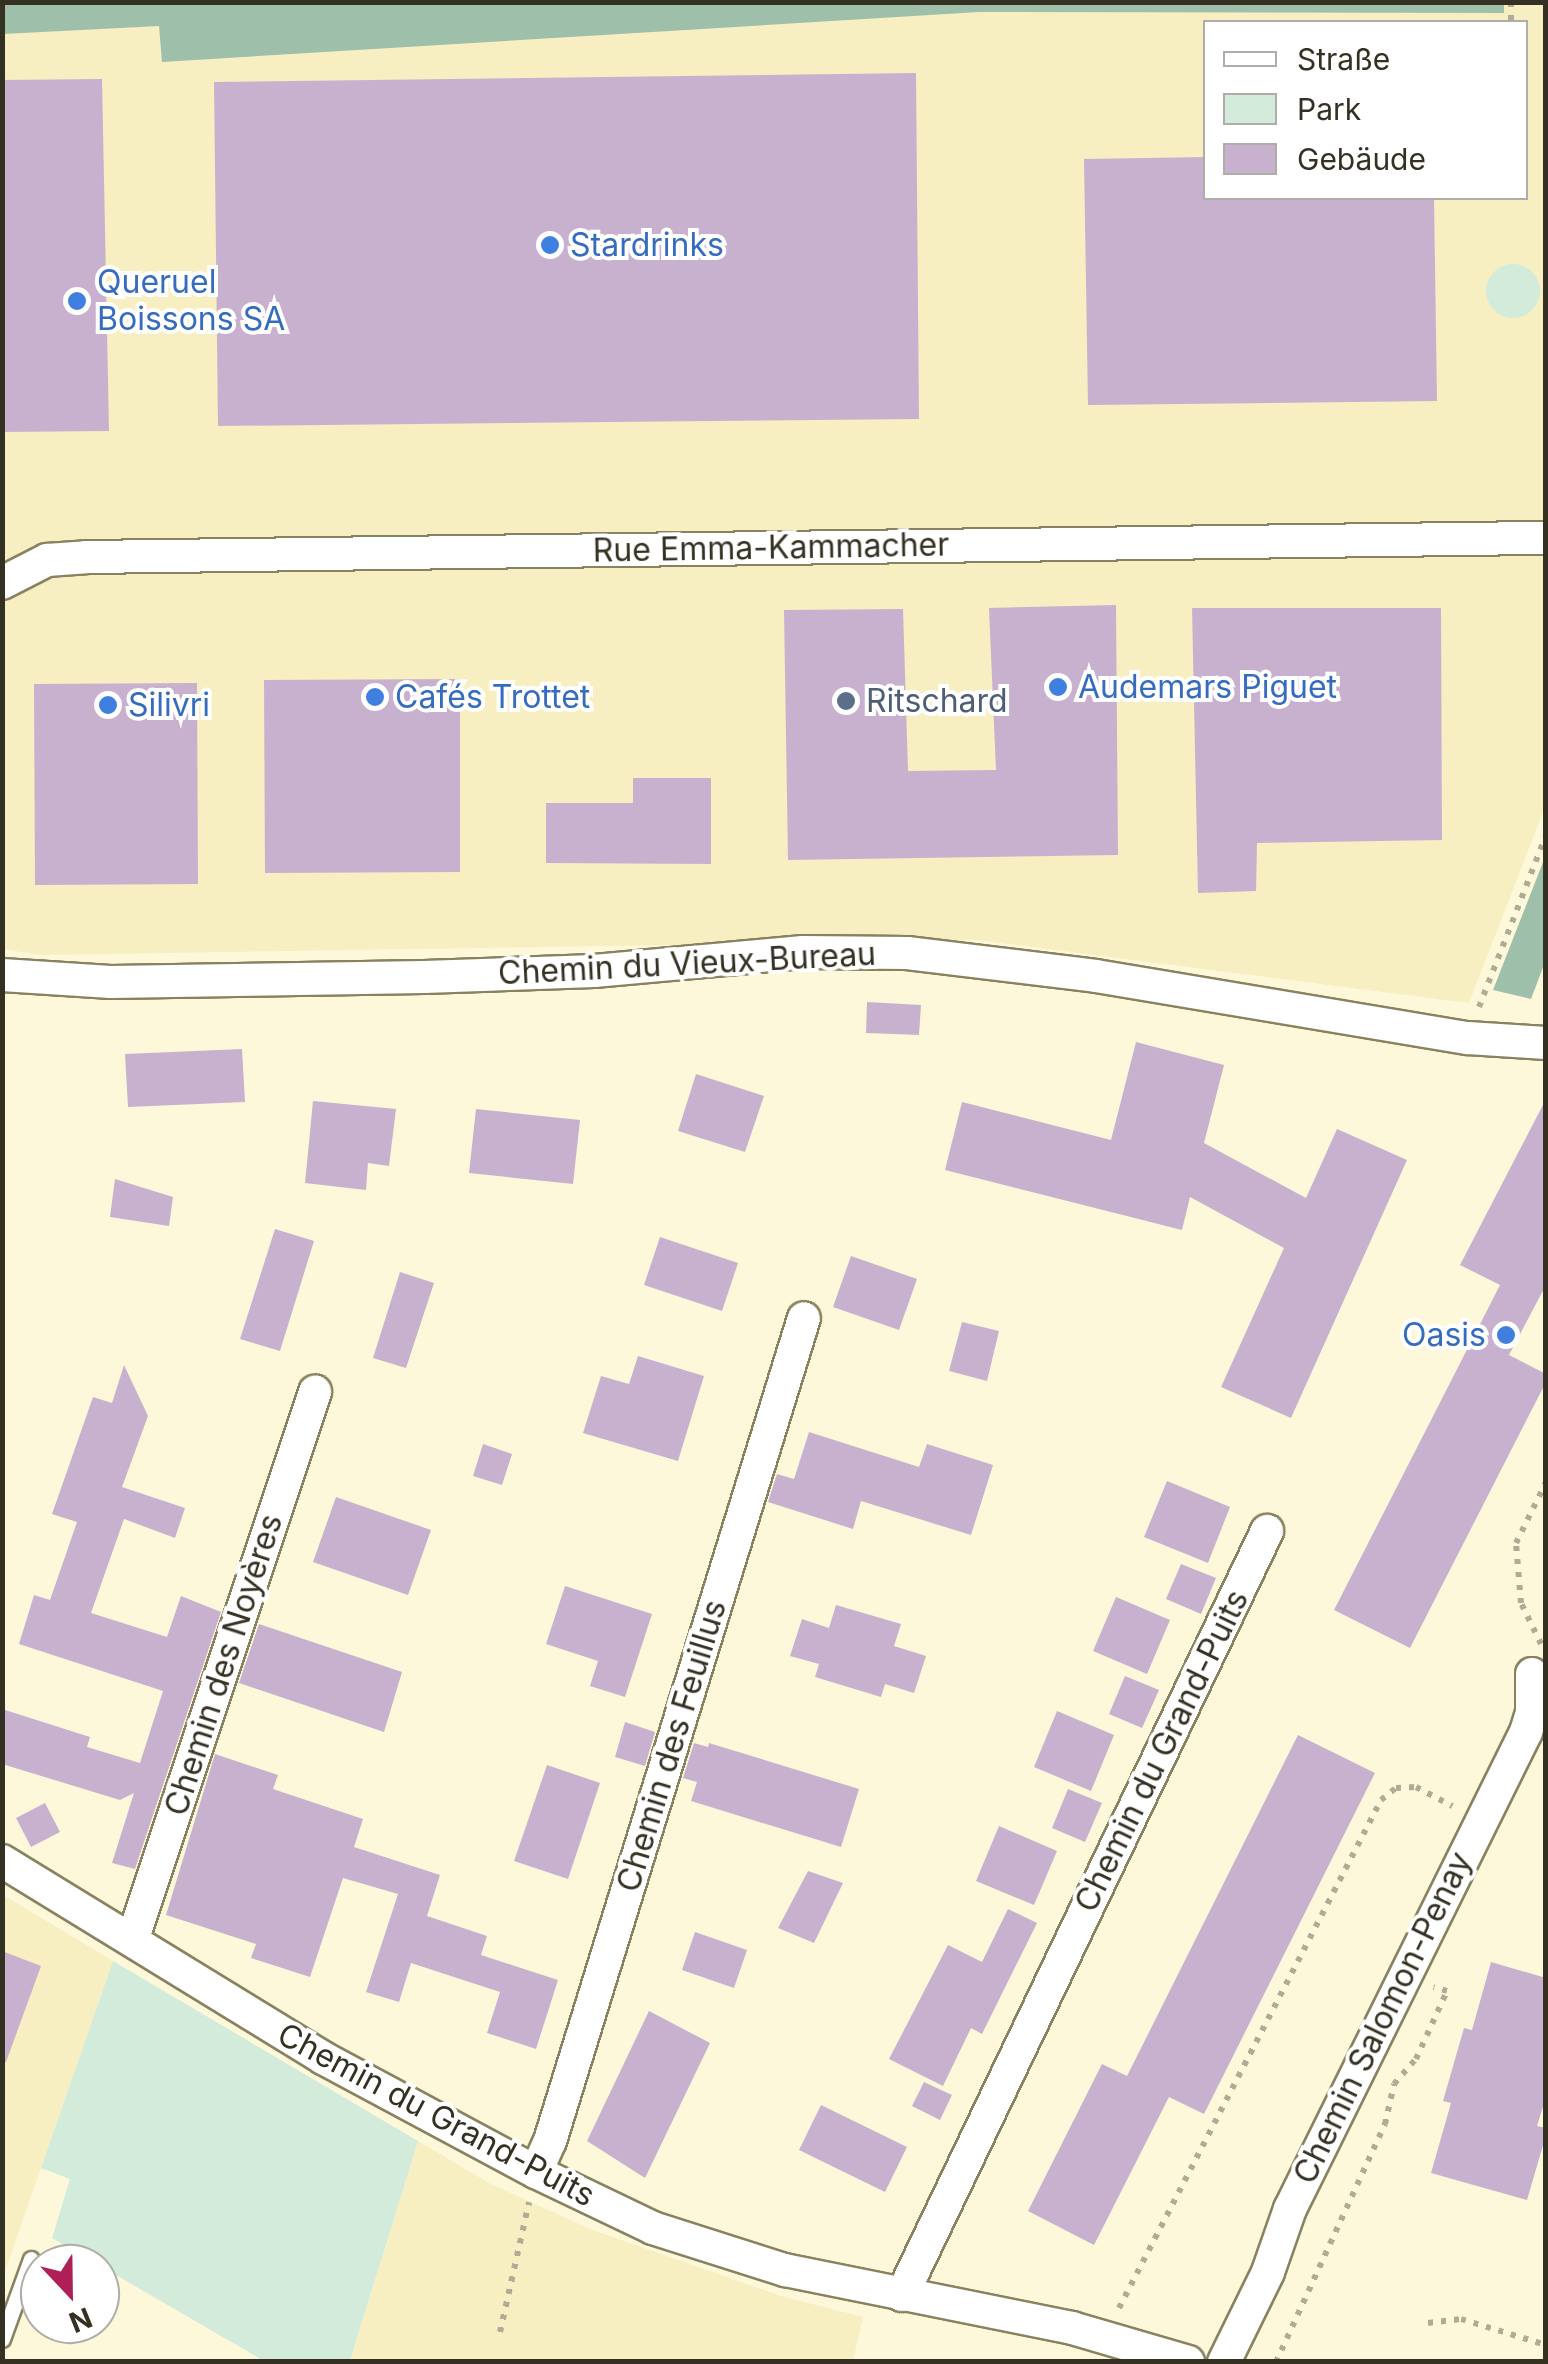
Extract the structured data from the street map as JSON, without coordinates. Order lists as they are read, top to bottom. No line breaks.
{"streets":{"street":["Rue Emma-Kammacher","Chemin du Vieux-Bureau","Chemin des Noyères","Chemin des Feuillus","Chemin du Grand-Puits","Chemin Salomon-Penay"]},"crossings":[["Chemin des Noyères","Chemin du Grand-Puits"],["Chemin des Feuillus","Chemin du Grand-Puits"]],"places":["Stardrinks","Queruel Boissons SA","Audemars Piguet","Cafés Trottet","Ritschard","Silivri","Oasis"],"legend":["Straße","Park","Gebäude"],"north":"bottom"}
